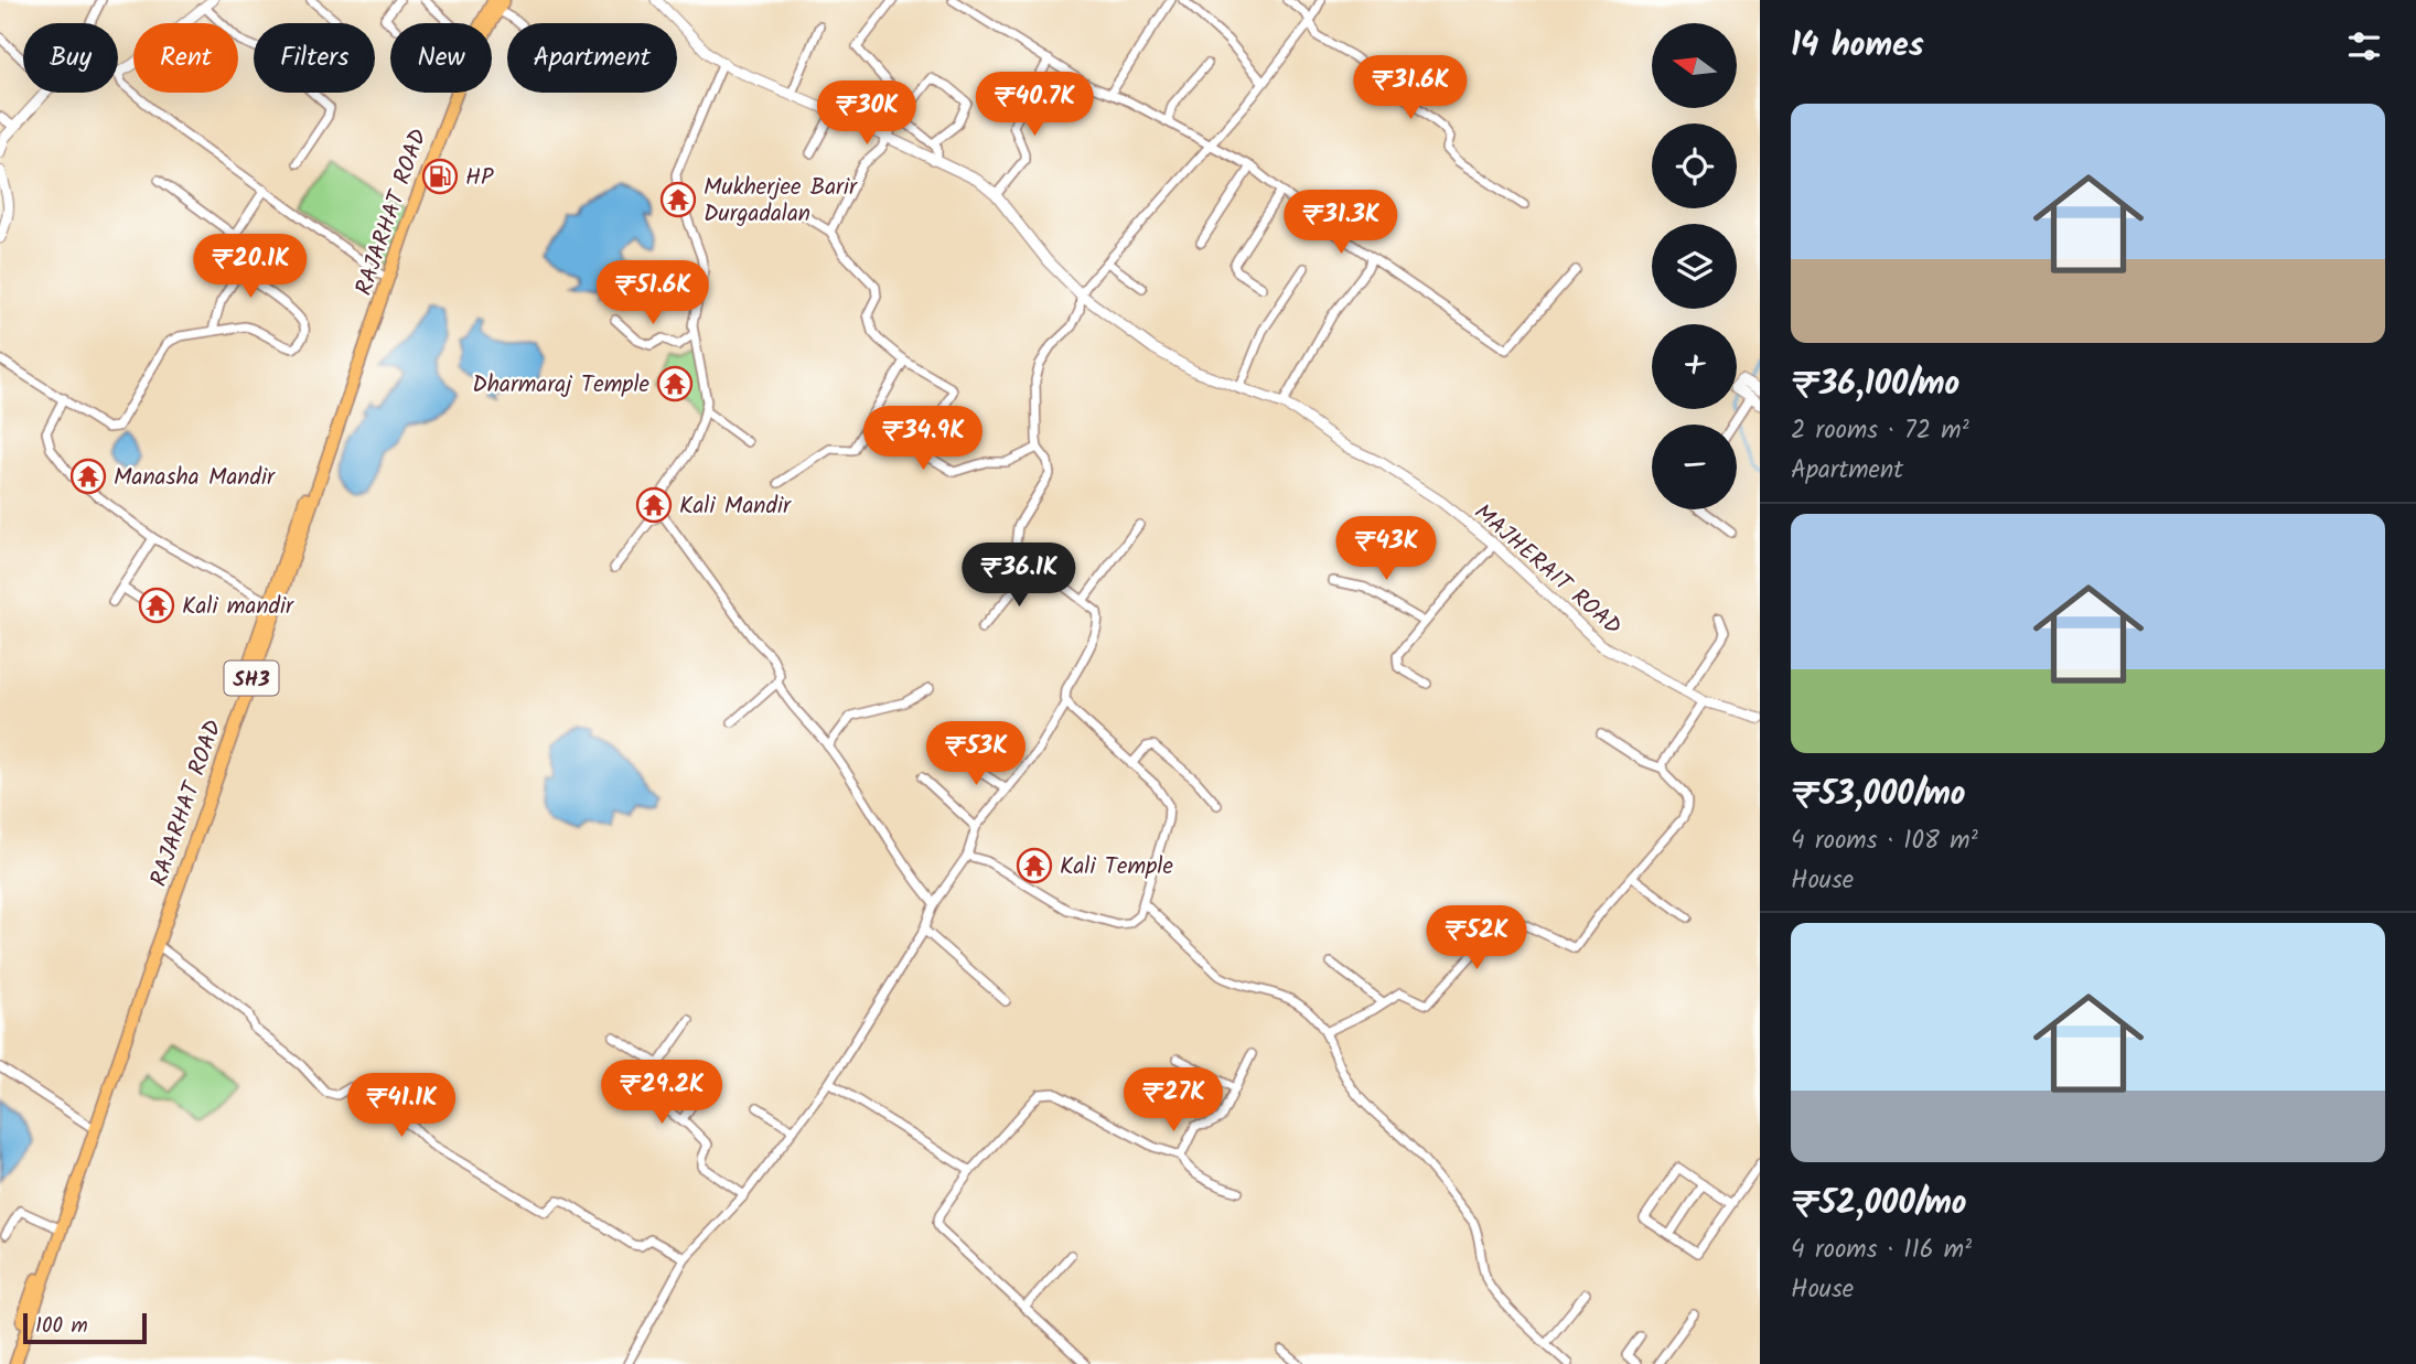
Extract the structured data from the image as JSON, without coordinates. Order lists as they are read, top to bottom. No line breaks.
{"streets":{"main road":["RAJARHAT ROAD","SH3"],"street":["MAJHERAIT ROAD"]},"places":{"fuel station":["HP"],"temple":["Mukherjee Barir Durgadalan","Dharmaraj Temple","Manasha Mandir","Kali Mandir","Kali mandir","Kali Temple"]},"scale_bar":"100 m","north":"left","page":{"heading":"14 homes","map_buttons":["+","−"],"chip":["Buy","Rent","Filters","New","Apartment"],"price":["₹31.6K","₹40.7K","₹30K","₹31.3K","₹20.1K","₹51.6K","₹34.9K","₹43K","₹36.1K","₹53K","₹52K","₹29.2K","₹27K","₹41.1K"],"list":[{"name":"₹36,100/mo","note":"2 rooms · 72 m² · Apartment"},{"name":"₹53,000/mo","note":"4 rooms · 108 m² · House"},{"name":"₹52,000/mo","note":"4 rooms · 116 m² · House"}],"scale":"100 m"}}
